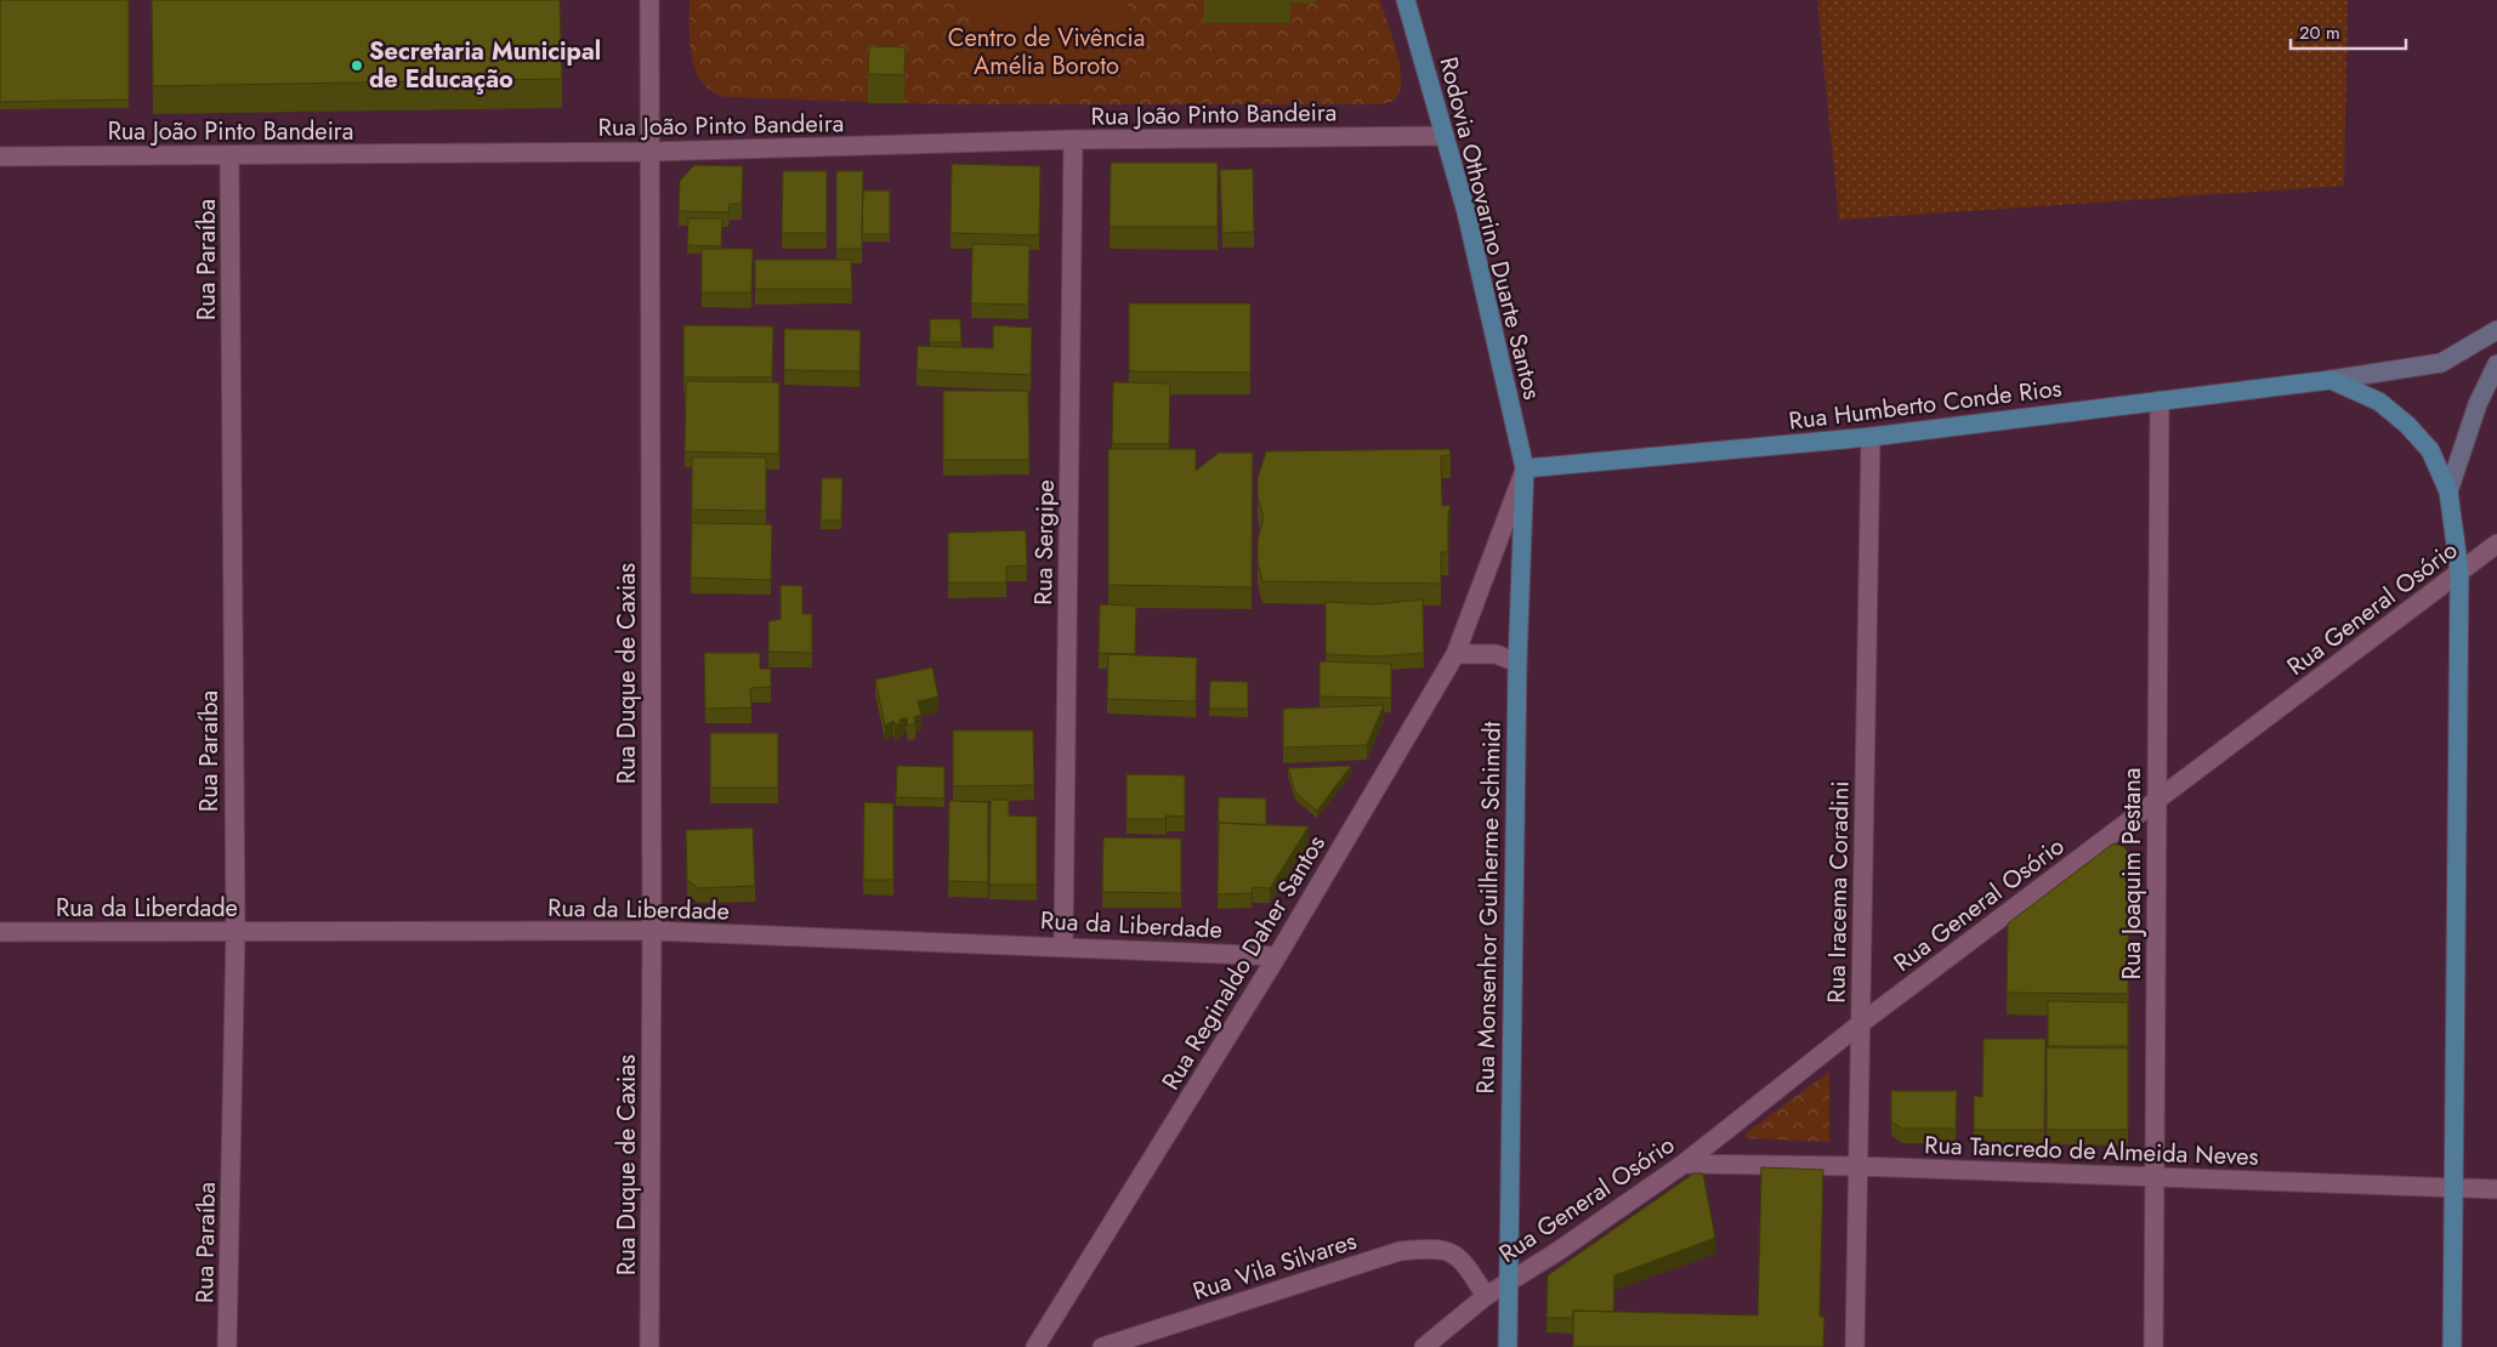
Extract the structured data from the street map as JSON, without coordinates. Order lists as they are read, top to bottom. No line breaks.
{"streets":{"main road":["Rodovia Othovarino Duarte Santos","Rua Humberto Conde Rios","Rua Monsenhor Guilherme Schimidt"],"street":["Rua João Pinto Bandeira","Rua Paraíba","Rua Sergipe","Rua General Osório","Rua Duque de Caxias","Rua Joaquim Pestana","Rua Iracema Coradini","Rua da Liberdade","Rua Reginaldo Daher Santos","Rua Tancredo de Almeida Neves","Rua Vila Silvares"]},"crossings":[["Rua João Pinto Bandeira","Rodovia Othovarino Duarte Santos"],["Rua João Pinto Bandeira","Rua Paraíba"],["Rua João Pinto Bandeira","Rua Sergipe"],["Rua João Pinto Bandeira","Rua Duque de Caxias"],["Rodovia Othovarino Duarte Santos","Rua Humberto Conde Rios"],["Rodovia Othovarino Duarte Santos","Rua Monsenhor Guilherme Schimidt"],["Rodovia Othovarino Duarte Santos","Rua Reginaldo Daher Santos"],["Rua Paraíba","Rua da Liberdade"],["Rua Humberto Conde Rios","Rua Joaquim Pestana"],["Rua Humberto Conde Rios","Rua Iracema Coradini"],["Rua Humberto Conde Rios","Rua Monsenhor Guilherme Schimidt"],["Rua Humberto Conde Rios","Rua Reginaldo Daher Santos"],["Rua Sergipe","Rua da Liberdade"],["Rua General Osório","Rua Joaquim Pestana"],["Rua General Osório","Rua Iracema Coradini"],["Rua General Osório","Rua Monsenhor Guilherme Schimidt"],["Rua General Osório","Rua Tancredo de Almeida Neves"],["Rua General Osório","Rua Vila Silvares"],["Rua Duque de Caxias","Rua da Liberdade"],["Rua Joaquim Pestana","Rua Tancredo de Almeida Neves"],["Rua Iracema Coradini","Rua Tancredo de Almeida Neves"],["Rua da Liberdade","Rua Reginaldo Daher Santos"],["Rua Monsenhor Guilherme Schimidt","Rua Reginaldo Daher Santos"]],"parks":["Centro de Vivência Amélia Boroto"],"places":["Secretaria Municipal de Educação"],"scale_bar":"20 m"}
